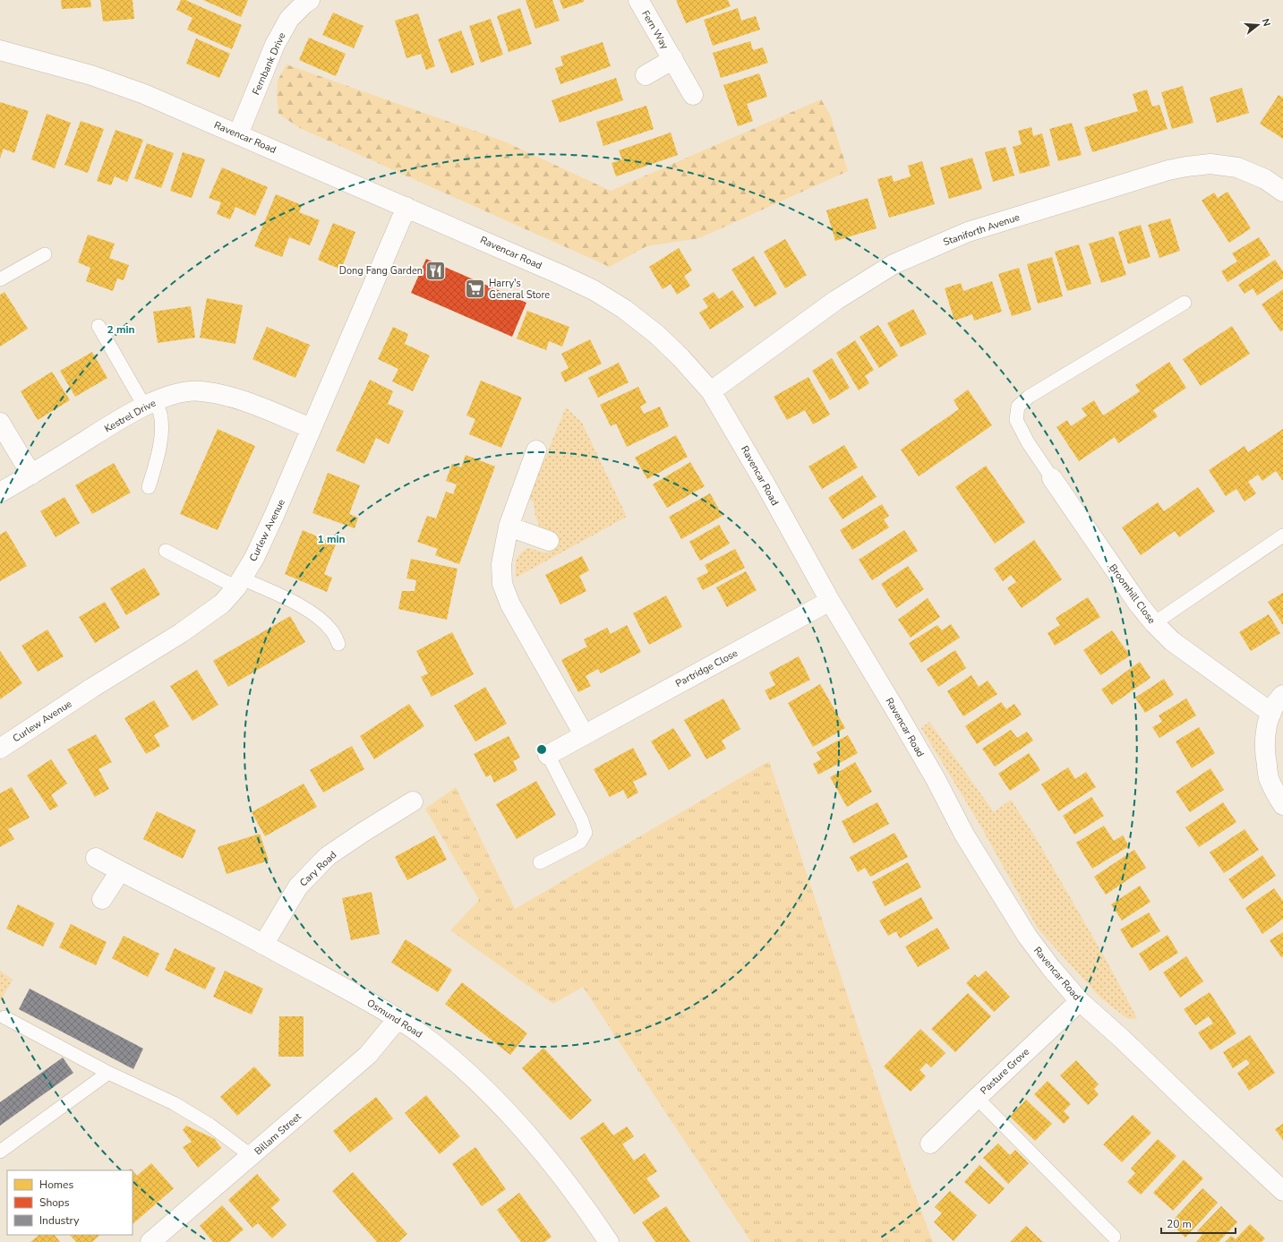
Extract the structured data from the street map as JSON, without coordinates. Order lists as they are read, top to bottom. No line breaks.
{"streets":{"street":["Fern Way","Fernbank Drive","Ravencar Road","Staniforth Avenue","Kestrel Drive","Curlew Avenue","Broomhill Close","Partridge Close","Cary Road","Osmund Road","Pasture Grove","Billam Street"]},"crossings":[["Fernbank Drive","Ravencar Road"],["Ravencar Road","Staniforth Avenue"],["Ravencar Road","Curlew Avenue"],["Ravencar Road","Partridge Close"],["Ravencar Road","Pasture Grove"],["Kestrel Drive","Curlew Avenue"],["Cary Road","Osmund Road"],["Osmund Road","Billam Street"]],"places":{"restaurant":["Dong Fang Garden"],"supermarket":["Harry's General Store"]},"legend":["Homes","Shops","Industry"],"scale_bar":"20 m","north":"right","rings":["2 min","1 min"]}
